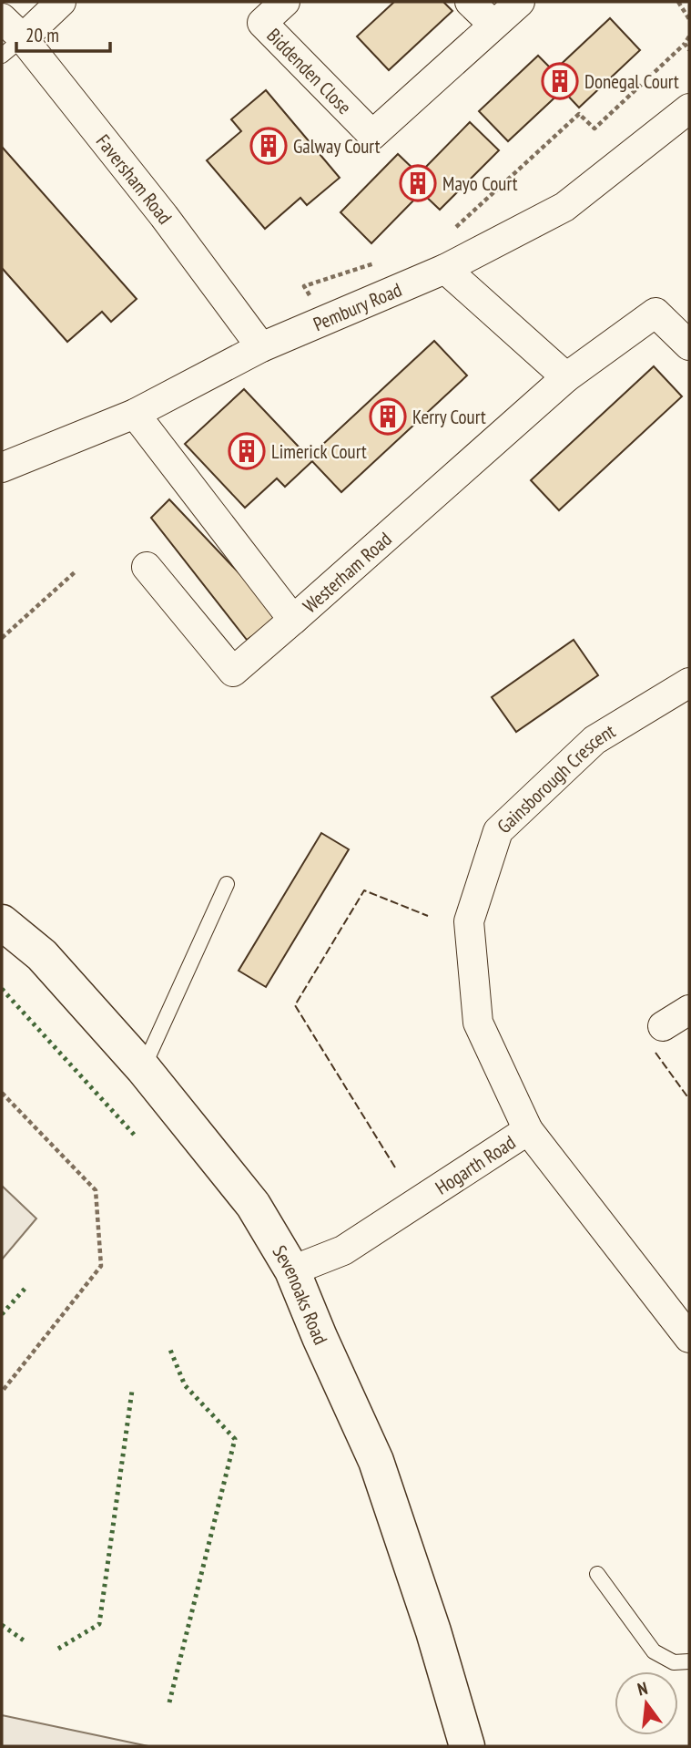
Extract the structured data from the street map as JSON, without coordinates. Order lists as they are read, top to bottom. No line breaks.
{"streets":{"street":["Biddenden Close","Faversham Road","Pembury Road","Westerham Road","Gainsborough Crescent","Hogarth Road","Sevenoaks Road"]},"crossings":[["Faversham Road","Pembury Road"],["Pembury Road","Westerham Road"],["Gainsborough Crescent","Hogarth Road"],["Hogarth Road","Sevenoaks Road"]],"places":{"building":["Donegal Court","Galway Court","Mayo Court","Kerry Court","Limerick Court"]},"scale_bar":"20 m","north":"top"}
